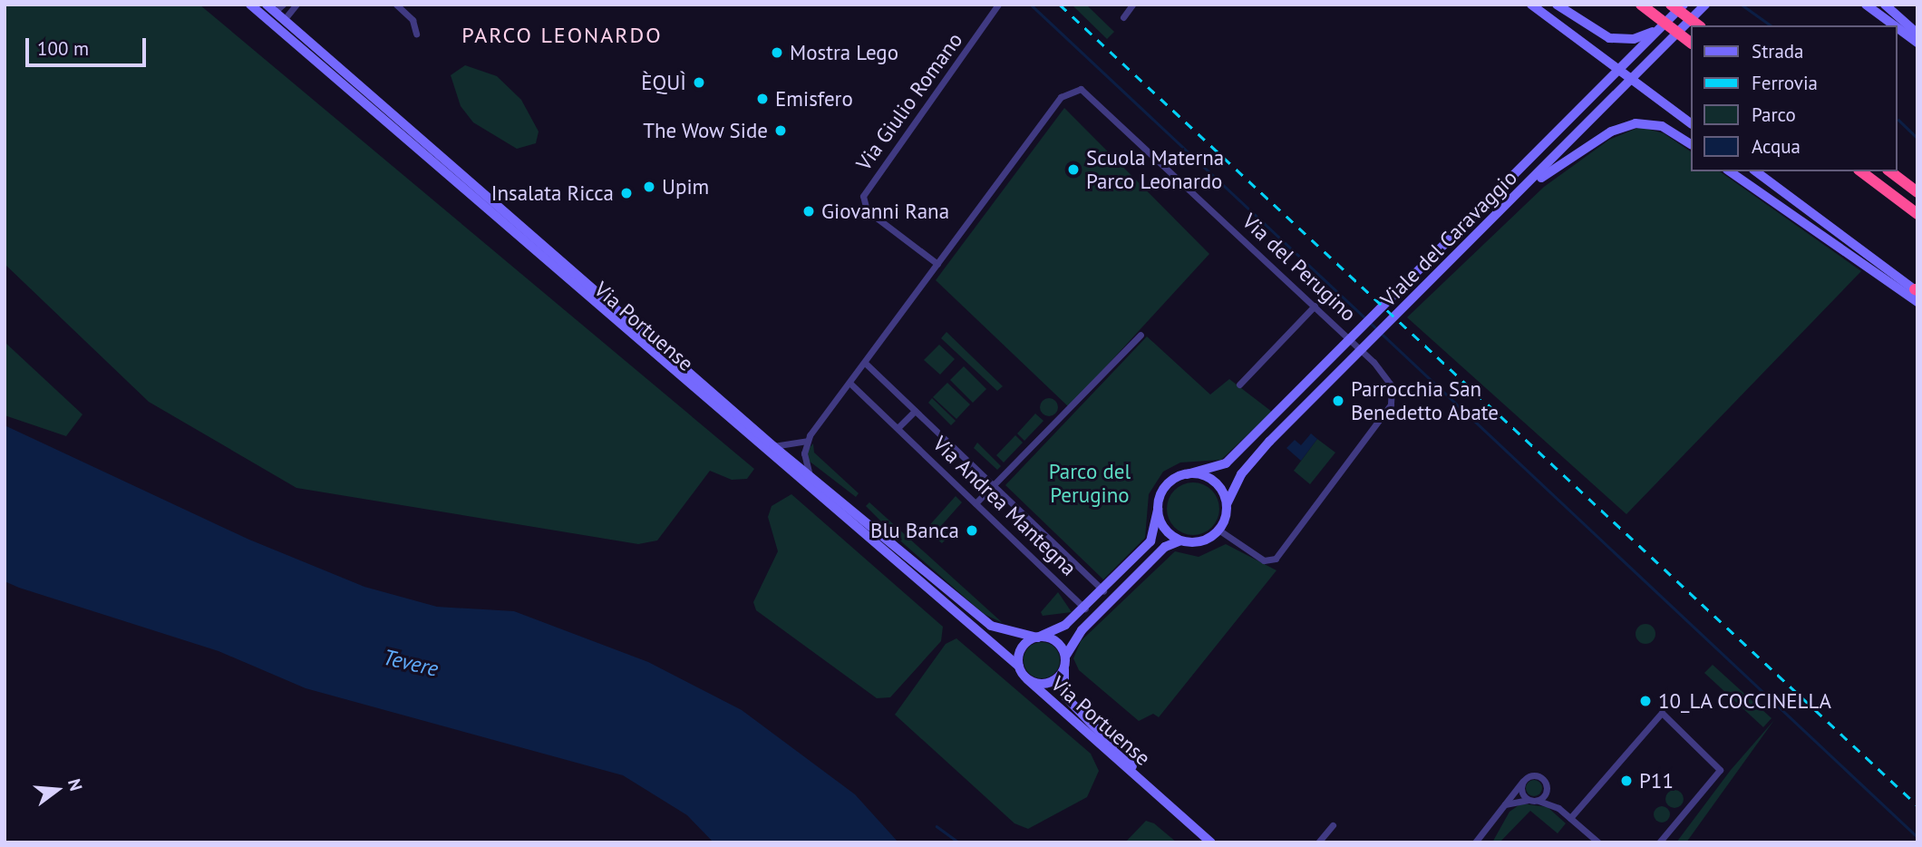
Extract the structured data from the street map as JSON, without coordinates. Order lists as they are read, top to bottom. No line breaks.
{"streets":{"street":["Via Giulio Romano","Viale del Caravaggio","Via del Perugino","Via Portuense","Via Andrea Mantegna"]},"crossings":[["Via Giulio Romano","Via del Perugino"],["Viale del Caravaggio","Via del Perugino"],["Via del Perugino","Via Andrea Mantegna"]],"districts":["PARCO LEONARDO"],"water":["Tevere"],"parks":["Parco del Perugino"],"places":["Mostra Lego","ÈQUÌ","Emisfero","The Wow Side","Scuola Materna Parco Leonardo","Upim","Insalata Ricca","Giovanni Rana","Parrocchia San Benedetto Abate","Blu Banca","10_LA COCCINELLA","P11"],"legend":["Strada","Ferrovia","Parco","Acqua"],"scale_bar":"100 m","north":"right"}
